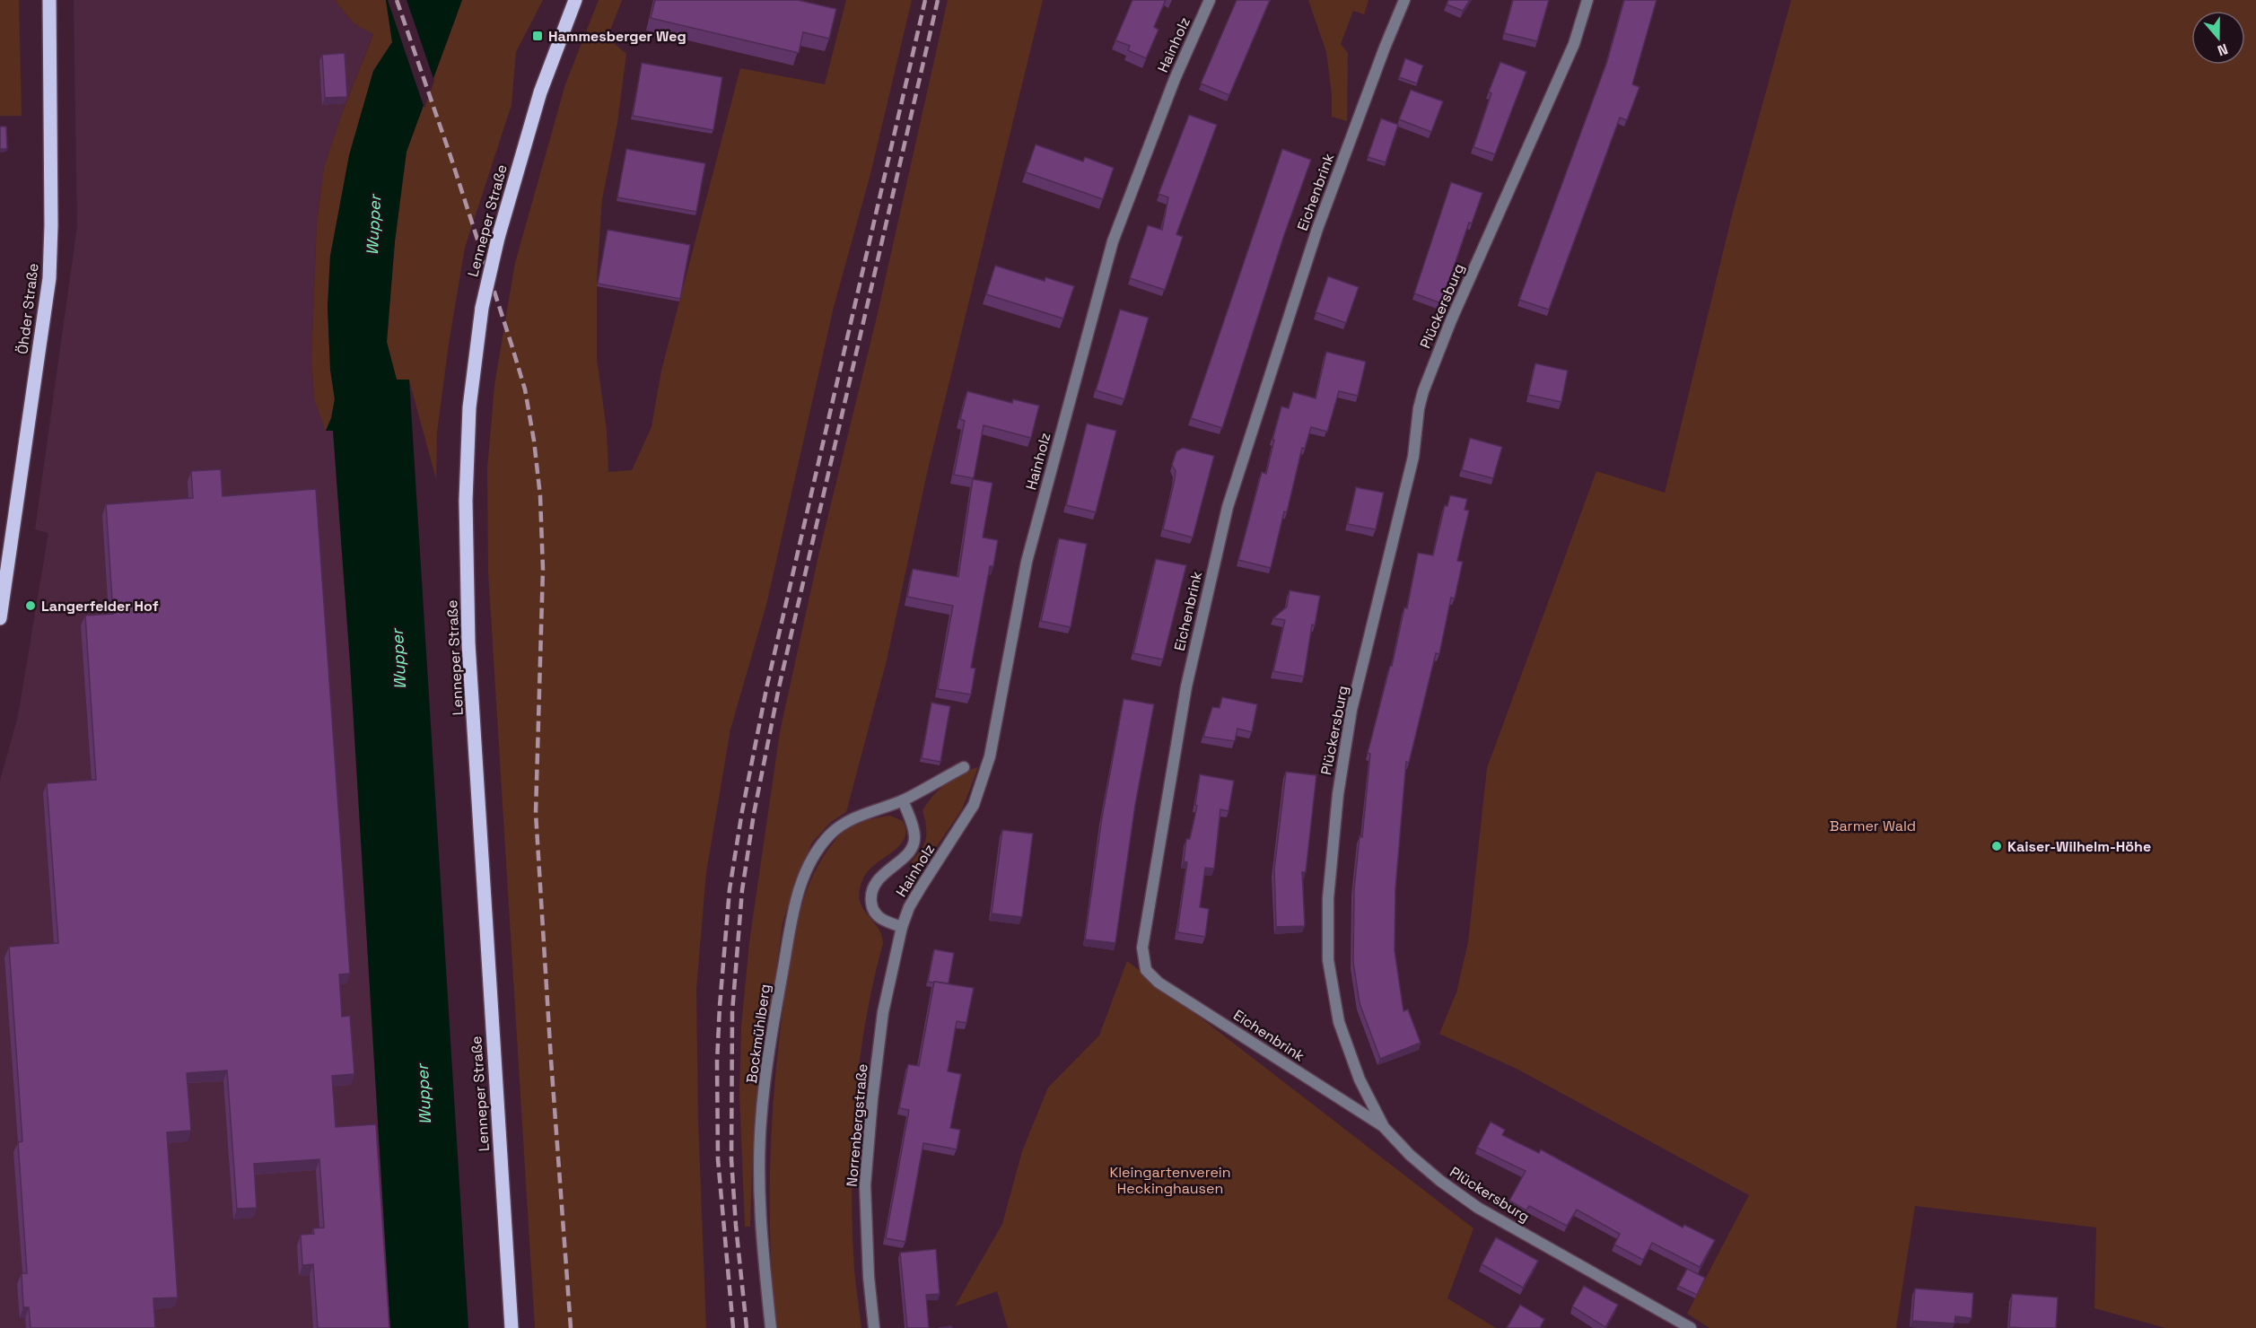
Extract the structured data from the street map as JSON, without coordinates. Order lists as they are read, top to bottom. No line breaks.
{"streets":{"main road":["Lenneper Straße","Öhder Straße"],"street":["Hainholz","Eichenbrink","Plückersburg","Bockmühlberg","Norrenbergstraße"]},"crossings":[["Hainholz","Norrenbergstraße"],["Eichenbrink","Plückersburg"]],"water":["Wupper"],"parks":["Barmer Wald","Kleingartenverein Heckinghausen"],"places":{"transit":["Hammesberger Weg"],"other":["Langerfelder Hof","Kaiser-Wilhelm-Höhe"]},"north":"bottom"}
